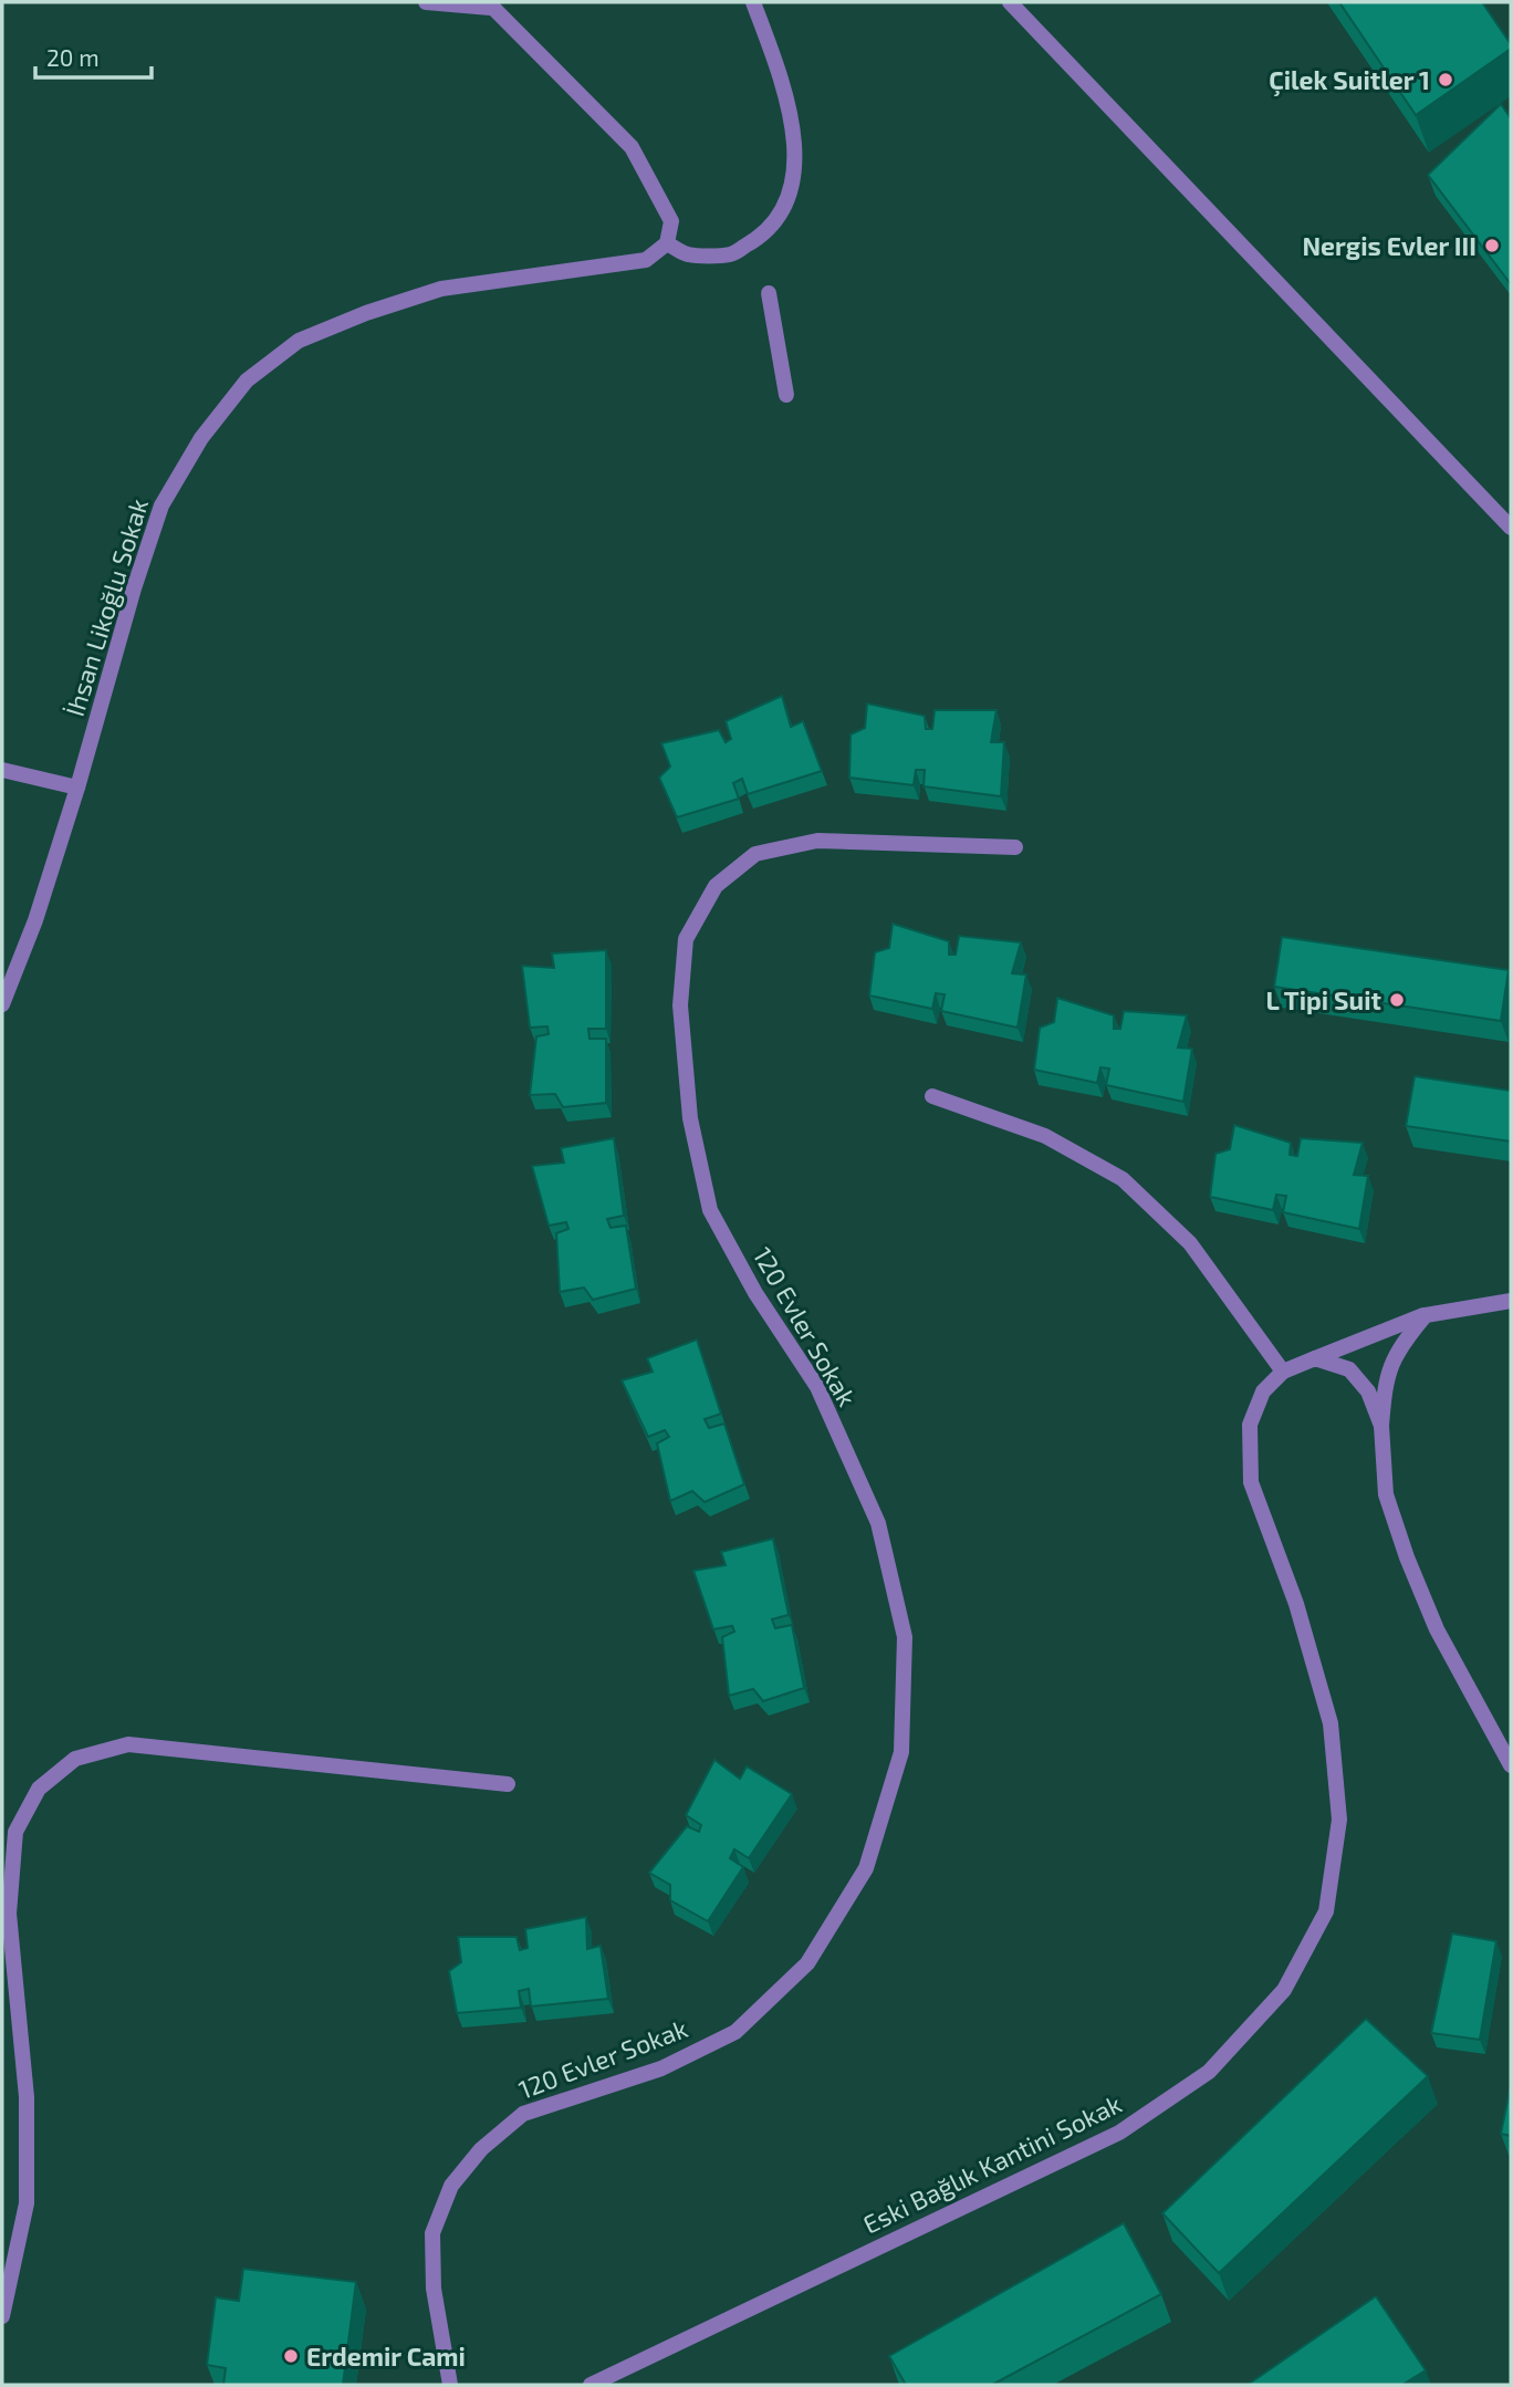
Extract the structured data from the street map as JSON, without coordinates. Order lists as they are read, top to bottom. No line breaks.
{"streets":{"street":["İhsan Likoğlu Sokak","120 Evler Sokak","Eski Bağlık Kantini Sokak"]},"places":["Çilek Suitler 1","Nergis Evler III","L Tipi Suit","Erdemir Cami"],"scale_bar":"20 m"}
